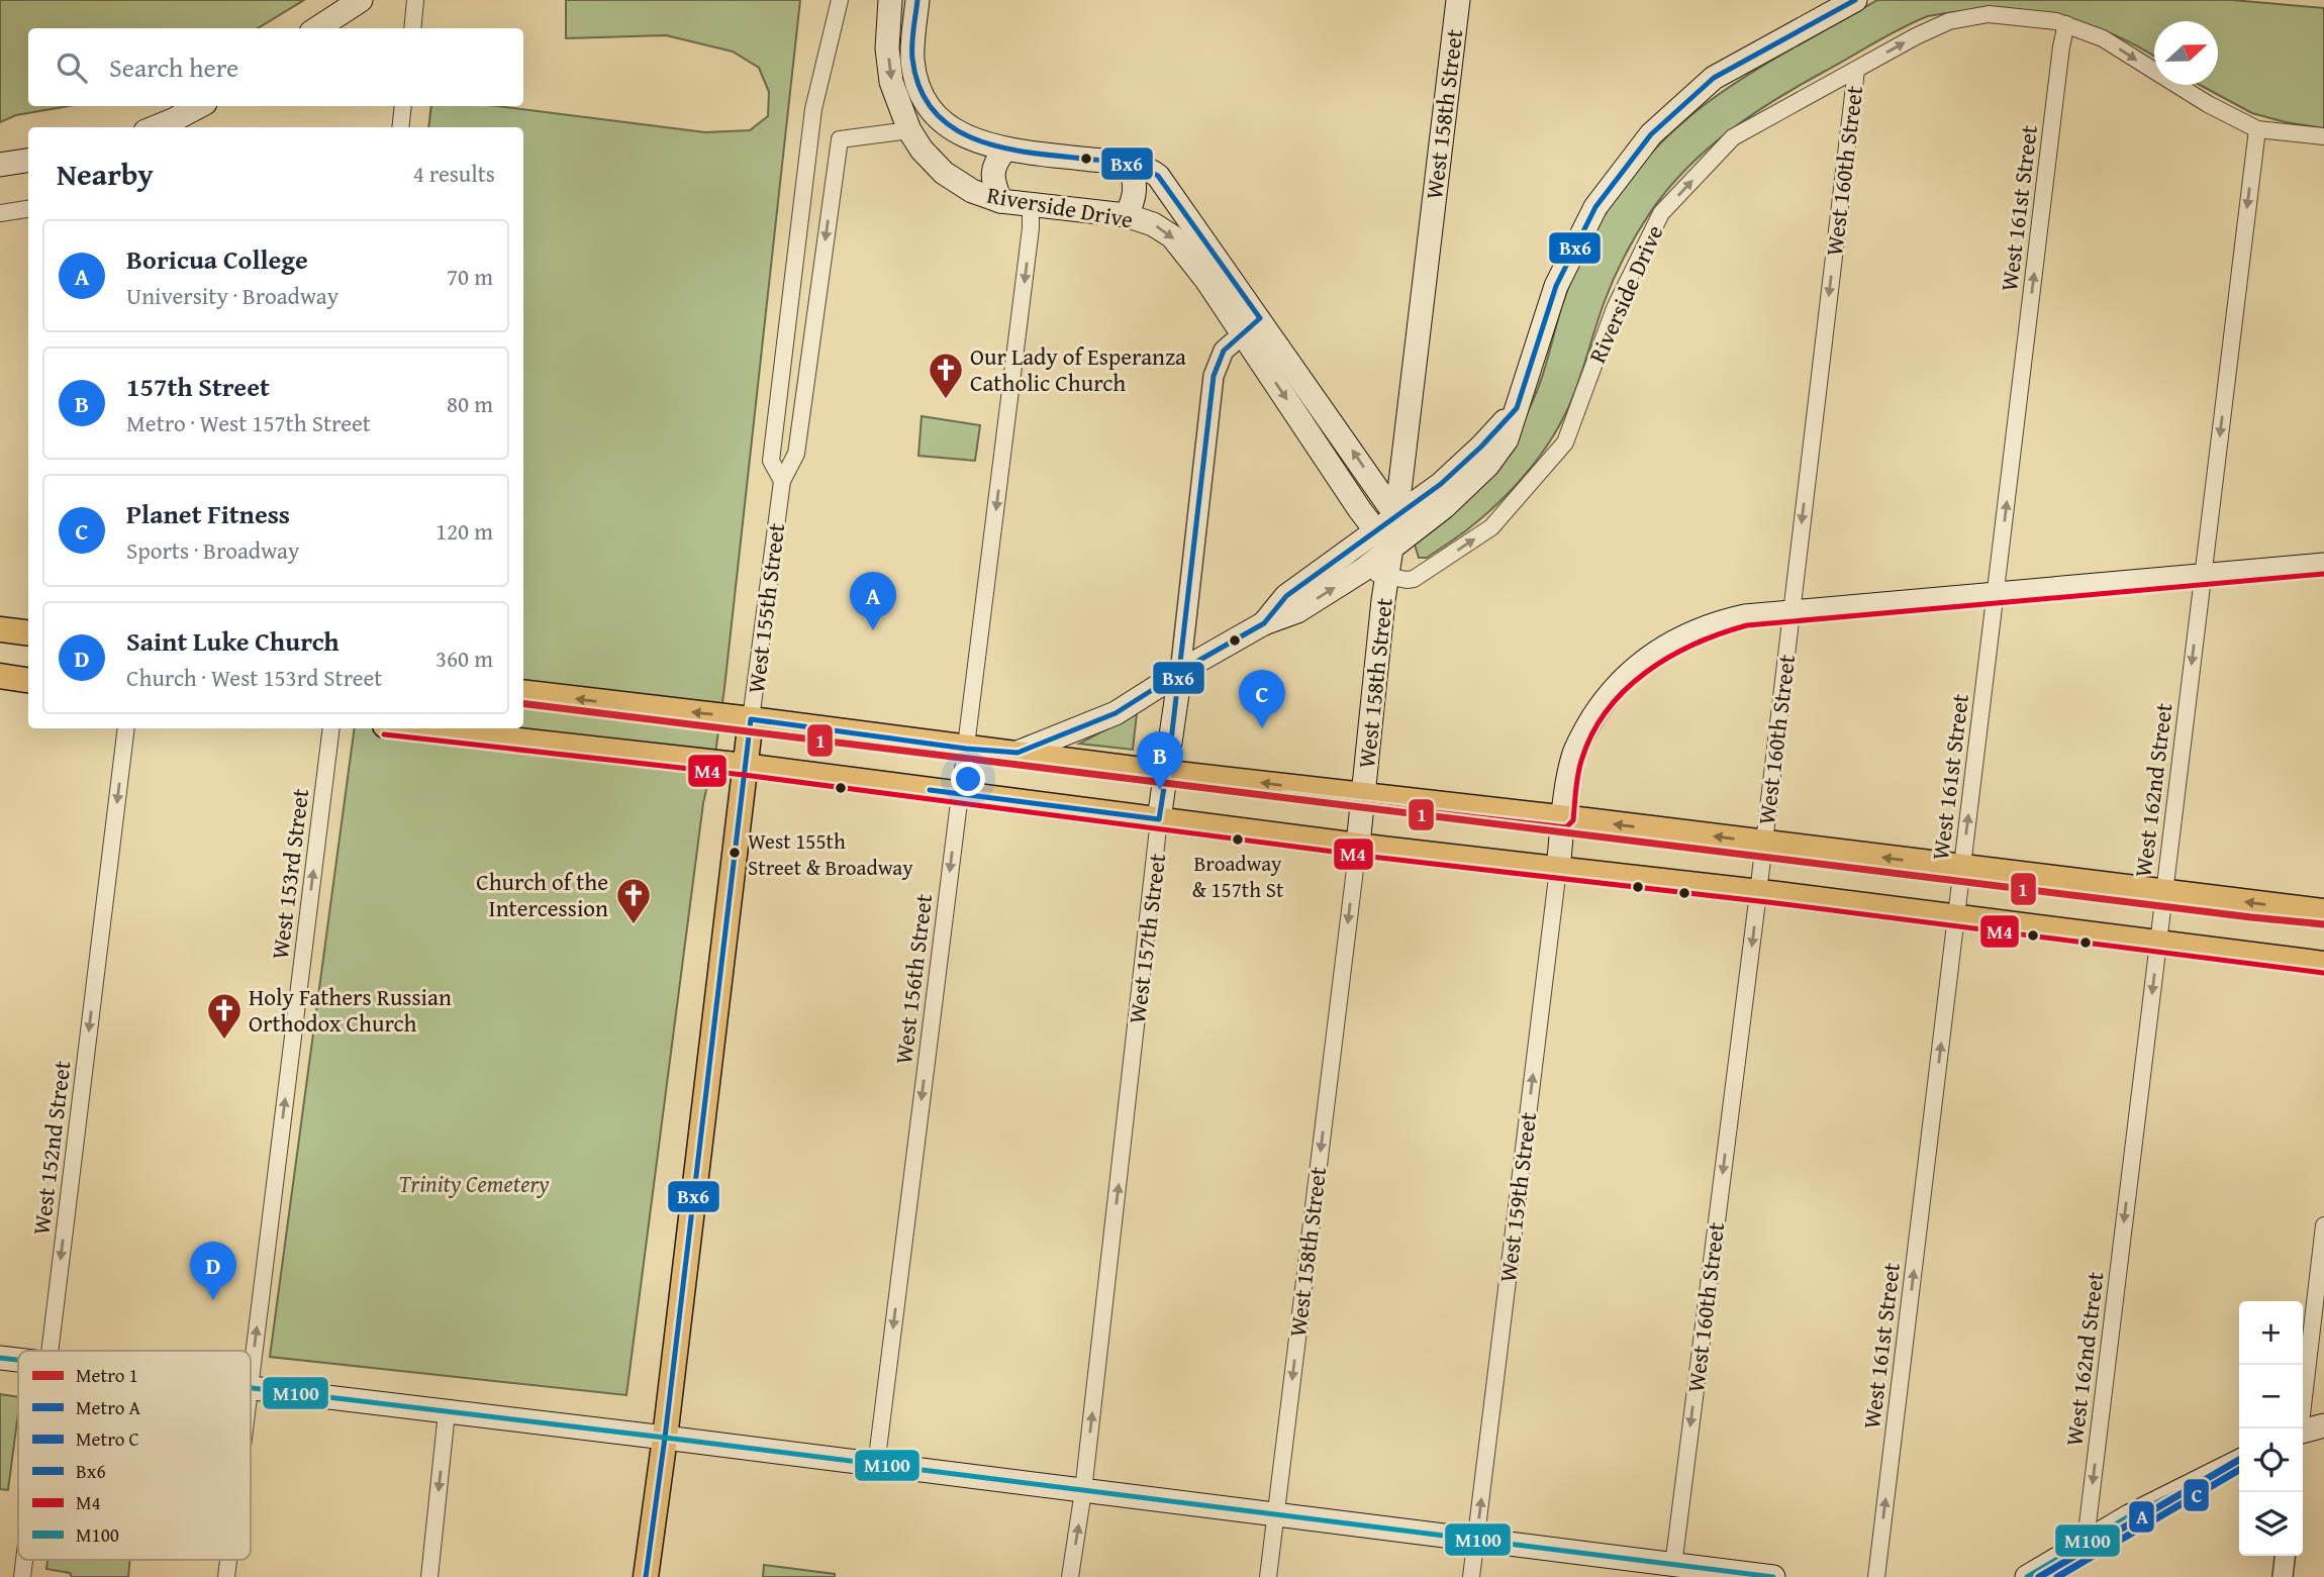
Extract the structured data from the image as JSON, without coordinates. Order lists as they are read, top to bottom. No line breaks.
{"streets":{"main road":["West 158th Street","Riverside Drive","West 155th Street","West 157th Street","West 159th Street"],"street":["West 160th Street","West 161st Street","West 162nd Street","West 153rd Street","West 156th Street","West 152nd Street"]},"crossings":[["West 158th Street","Riverside Drive"],["West 160th Street","Riverside Drive"],["West 160th Street","West 159th Street"],["Riverside Drive","West 161st Street"],["Riverside Drive","West 155th Street"],["Riverside Drive","West 162nd Street"],["Riverside Drive","West 157th Street"],["Riverside Drive","West 156th Street"],["West 161st Street","West 159th Street"],["West 162nd Street","West 159th Street"]],"one_way":["West 158th Street","West 160th Street","West 161st Street","West 162nd Street","West 153rd Street","West 157th Street","West 156th Street","West 152nd Street","West 159th Street"],"parks":["Trinity Cemetery"],"places":{"church":["Our Lady of Esperanza Catholic Church","Church of the Intercession","Holy Fathers Russian Orthodox Church"],"other":["Broadway & 157th St","West 155th Street & Broadway"]},"lines":["transit line Bx6","transit line M4","metro line 1","transit line M100","metro line A","metro line C"],"legend":["Metro 1","Metro A","Metro C","Bx6","M4","M100"],"north":"right","page":{"search":"Search here","heading":["Nearby","4 results"],"list":[{"mark":"A","name":"Boricua College","note":"University · Broadway","value":"70 m"},{"mark":"B","name":"157th Street","note":"Metro · West 157th Street","value":"80 m"},{"mark":"C","name":"Planet Fitness","note":"Sports · Broadway","value":"120 m"},{"mark":"D","name":"Saint Luke Church","note":"Church · West 153rd Street","value":"360 m"}],"pins":["A","C","B","D"],"map_buttons":["+","−"]}}
